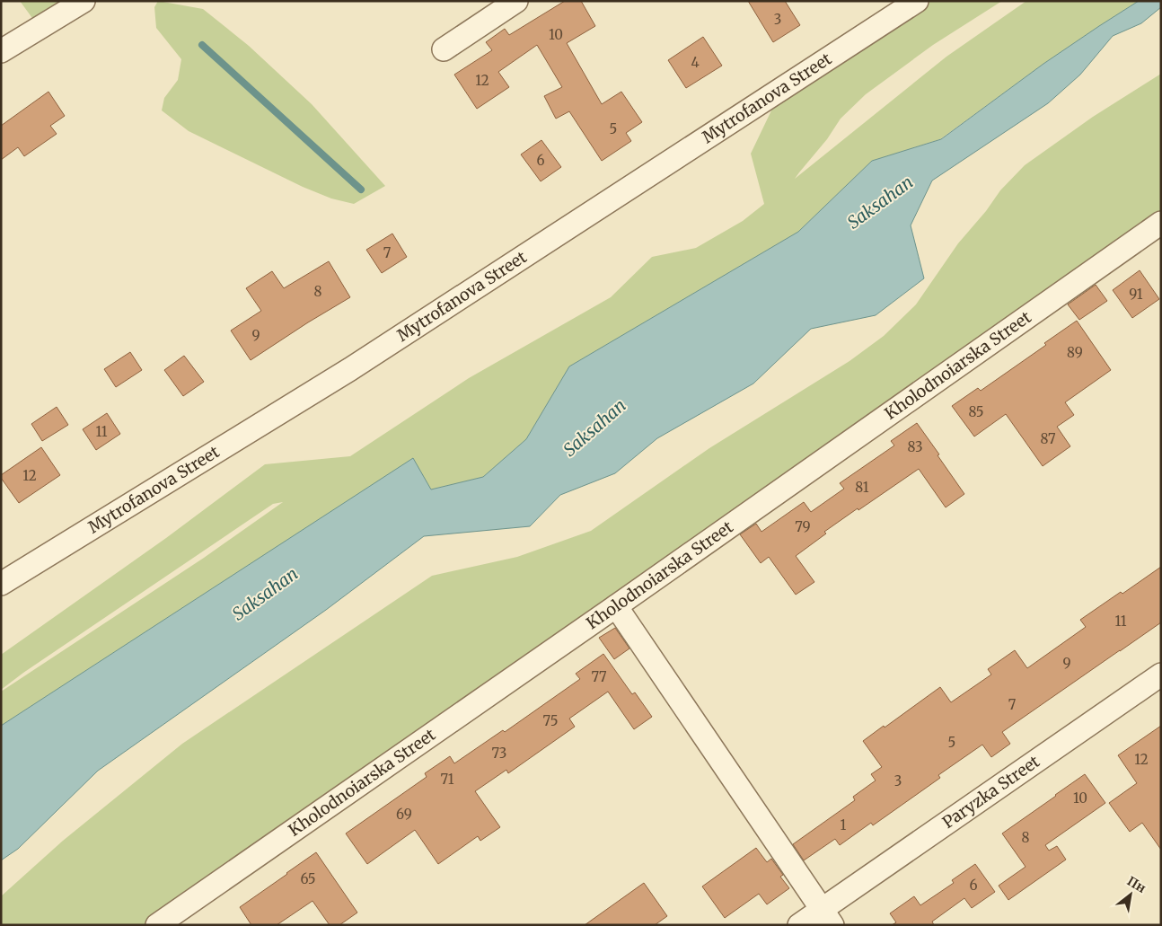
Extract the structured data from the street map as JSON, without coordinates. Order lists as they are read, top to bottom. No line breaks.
{"streets":{"street":["Mytrofanova Street","Kholodnoiarska Street","Paryzka Street"]},"water":["Saksahan"],"house_numbers":["3","10","4","12","5","6","7","8","91","9","89","85","11","87","83","12","81","79","11","9","77","7","75","5","73","12","71","3","10","69","1","8","65","6"],"north":"top right"}
